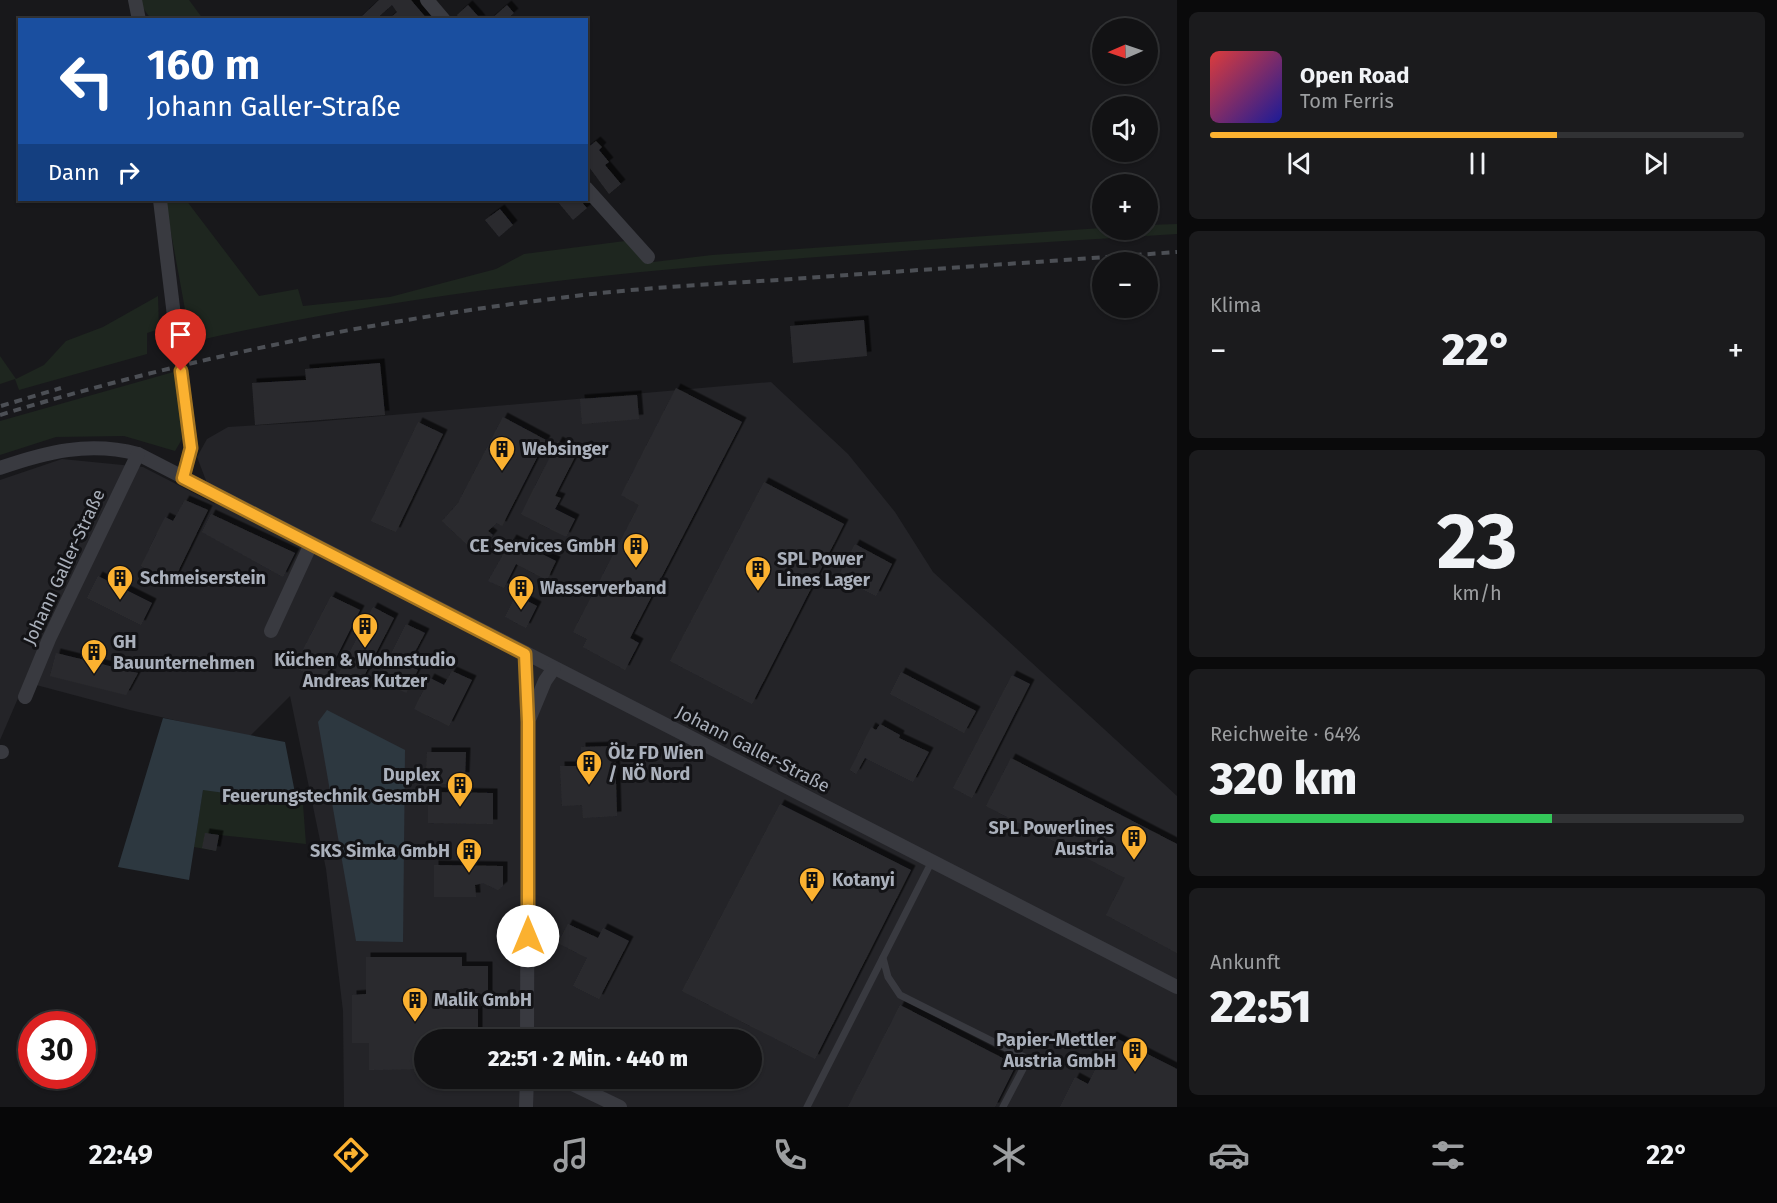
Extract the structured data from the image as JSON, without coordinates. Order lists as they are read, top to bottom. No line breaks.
{"streets":{"street":["Johann Galler-Straße"]},"places":{"building":["Websinger","CE Services GmbH","SPL Power Lines Lager","Schmeiserstein","Wasserverband","Küchen & Wohnstudio Andreas Kutzer","GH Bauunternehmen","Ölz FD Wien / NÖ Nord","Duplex Feuerungstechnik GesmbH","SPL Powerlines Austria","SKS Simka GmbH","Kotanyi","Malik GmbH","Papier-Mettler Austria GmbH"]},"north":"left","page":{"map_buttons":["+","−"],"turn":["160 m","Johann Galler-Straße"],"song":["Open Road","Tom Ferris"],"then":"Dann","tile":["Klima",["23","km/h"],["Reichweite · 64%","320 km"],["Ankunft","22:51"]],"heat":["−","22°","+"],"limit":"30","trip":"22:51 · 2 Min. · 440 m","tabs":["22:49","22°"]}}
